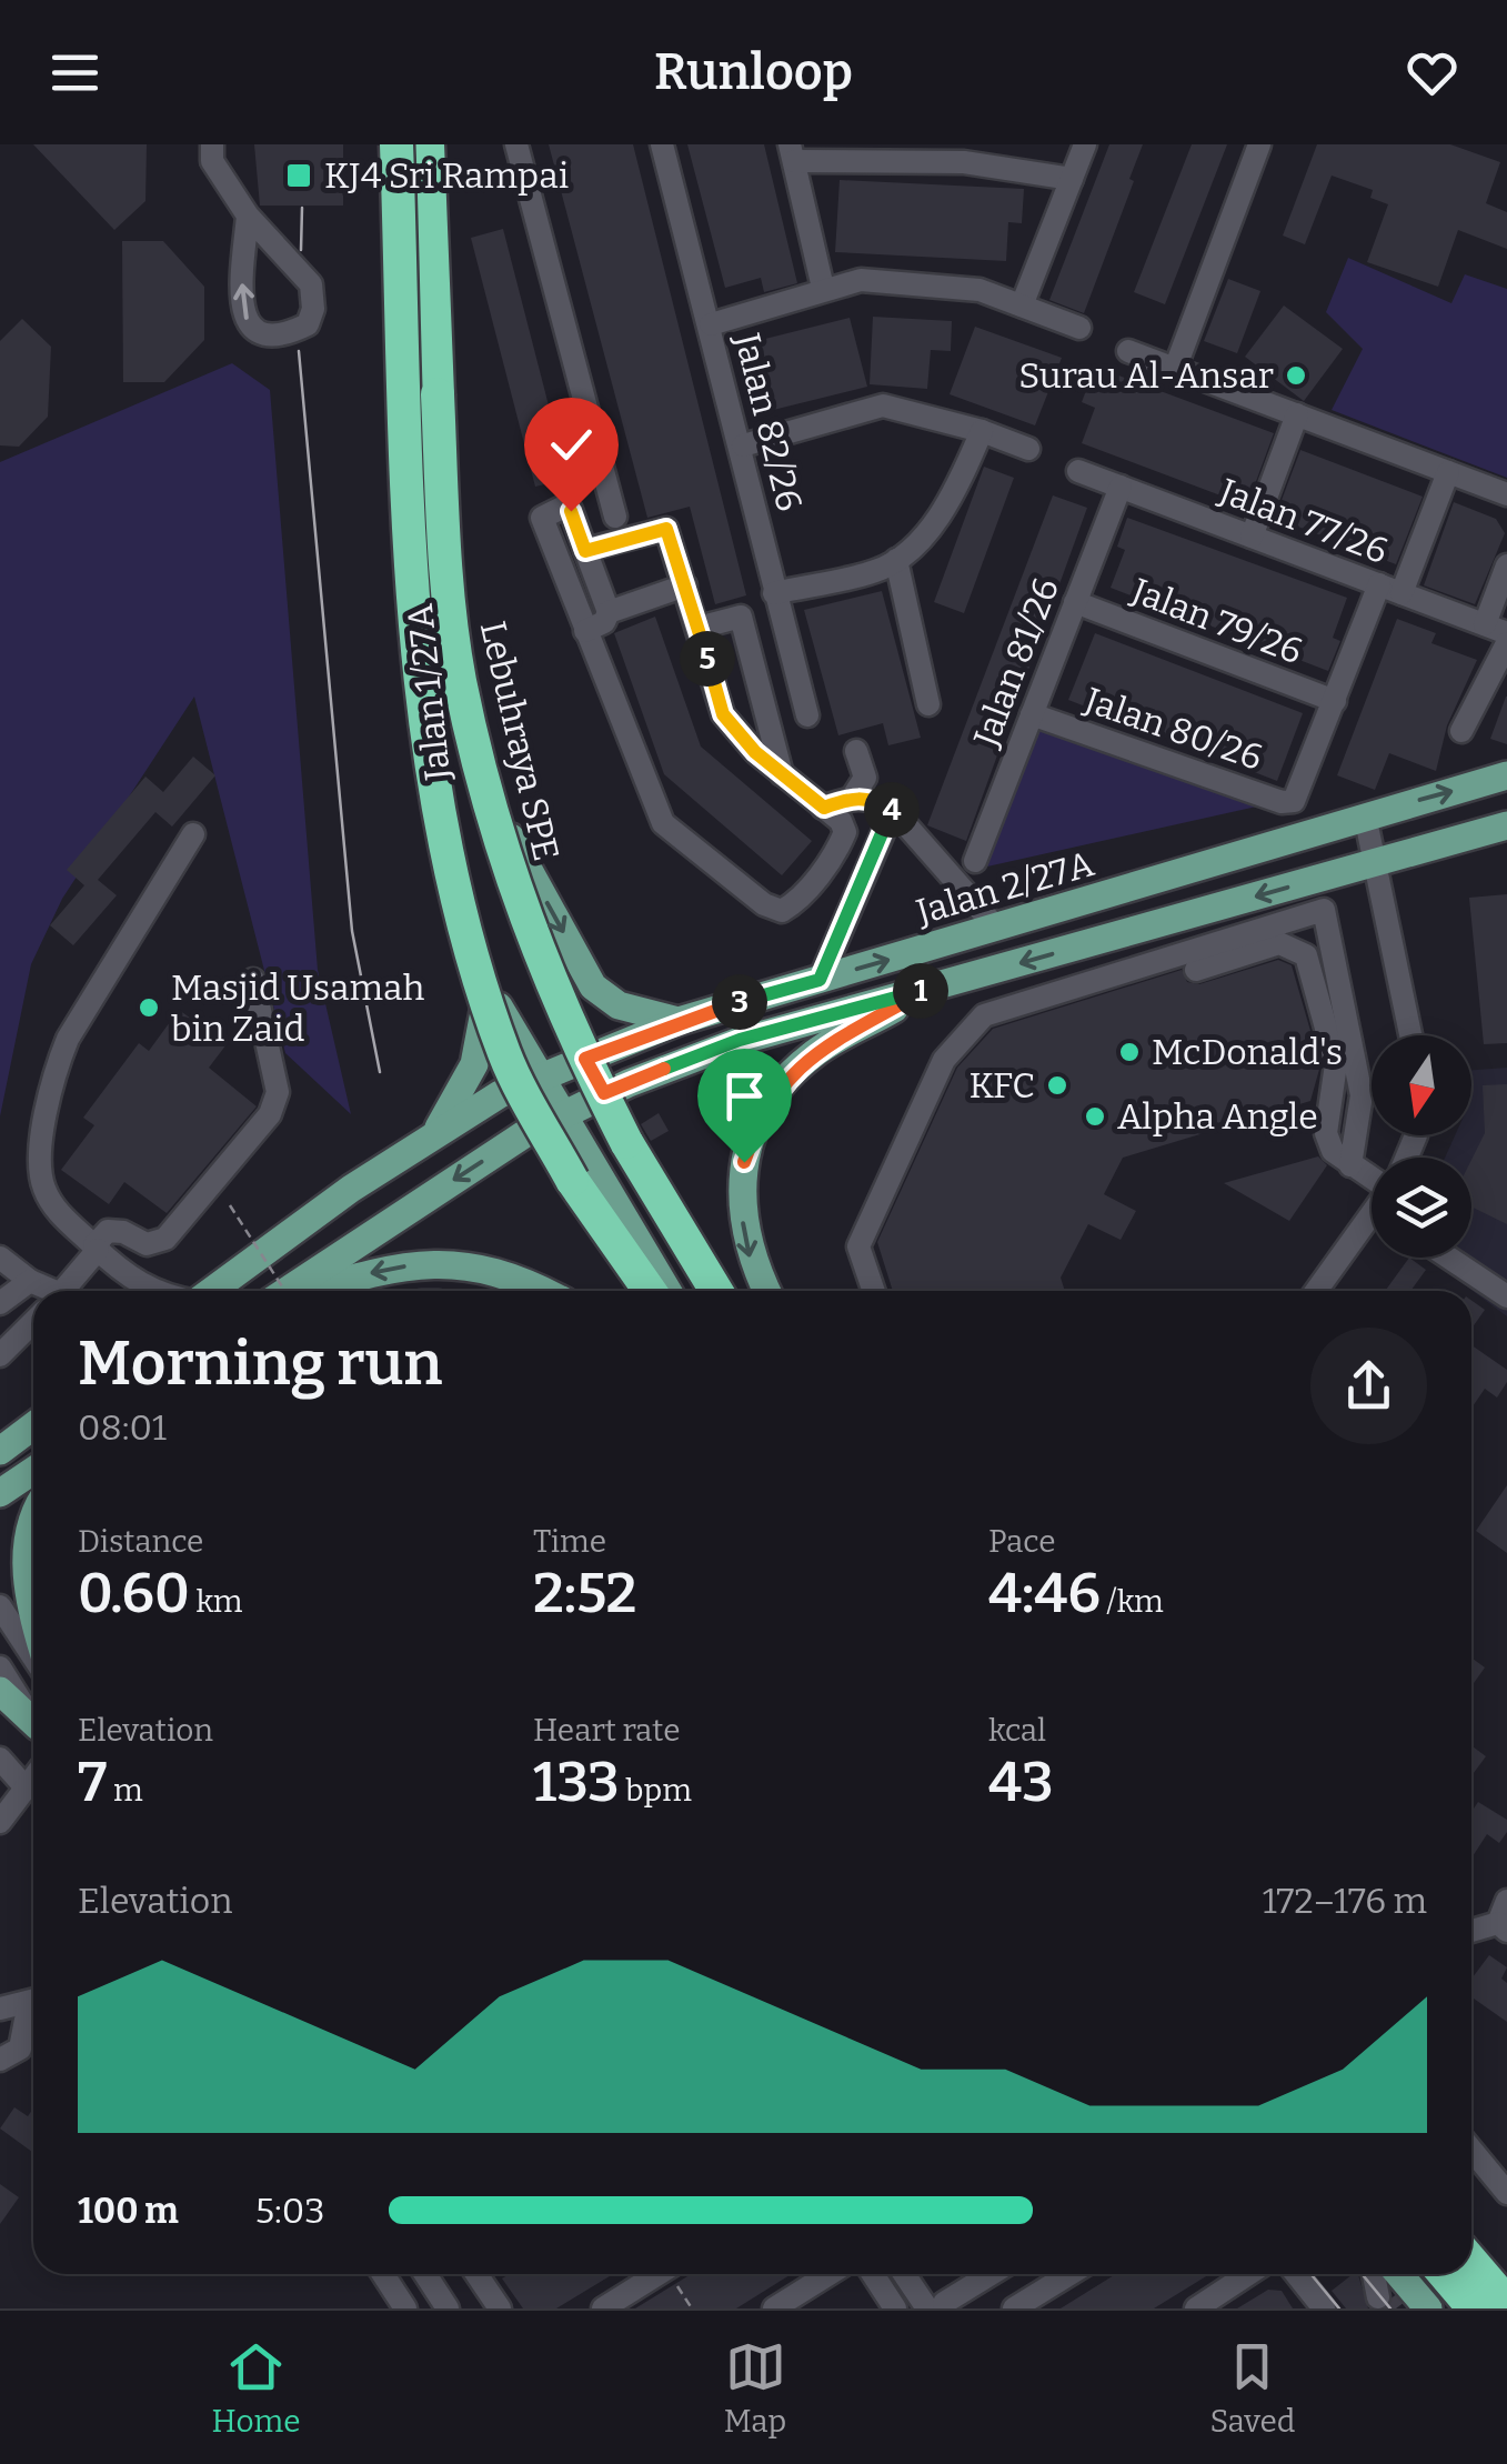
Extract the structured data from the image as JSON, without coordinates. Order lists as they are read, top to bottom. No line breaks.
{"streets":{"highway":["Lebuhraya SPE"],"main road":["Jalan 1/27A","Jalan 2/27A"],"street":["Jalan 82/26","Jalan 77/26","Jalan 79/26","Jalan 81/26","Jalan 80/26"]},"crossings":[["Jalan 77/26","Jalan 81/26"],["Jalan 79/26","Jalan 81/26"],["Jalan 79/26","Jalan 80/26"],["Jalan 81/26","Jalan 80/26"],["Jalan 1/27A","Lebuhraya SPE"],["Jalan 1/27A","Jalan 2/27A"]],"places":{"transit":["KJ4 Sri Rampai"],"other":["Surau Al-Ansar","Masjid Usamah bin Zaid","McDonald's","KFC","Alpha Angle"]},"north":"bottom","page":{"header":"Runloop","pins":["5","4","1","3"],"heading":["Morning run","08:01"],"stats":[["Distance","0.60 km"],["Time","2:52"],["Pace","4:46 /km"],["Elevation","7 m"],["Heart rate","133 bpm"],["kcal","43"]],"chart":["Elevation","172–176 m"],"list":[{"name":"100 m","note":"5:03"}],"tabs":["Home","Map","Saved"]}}
